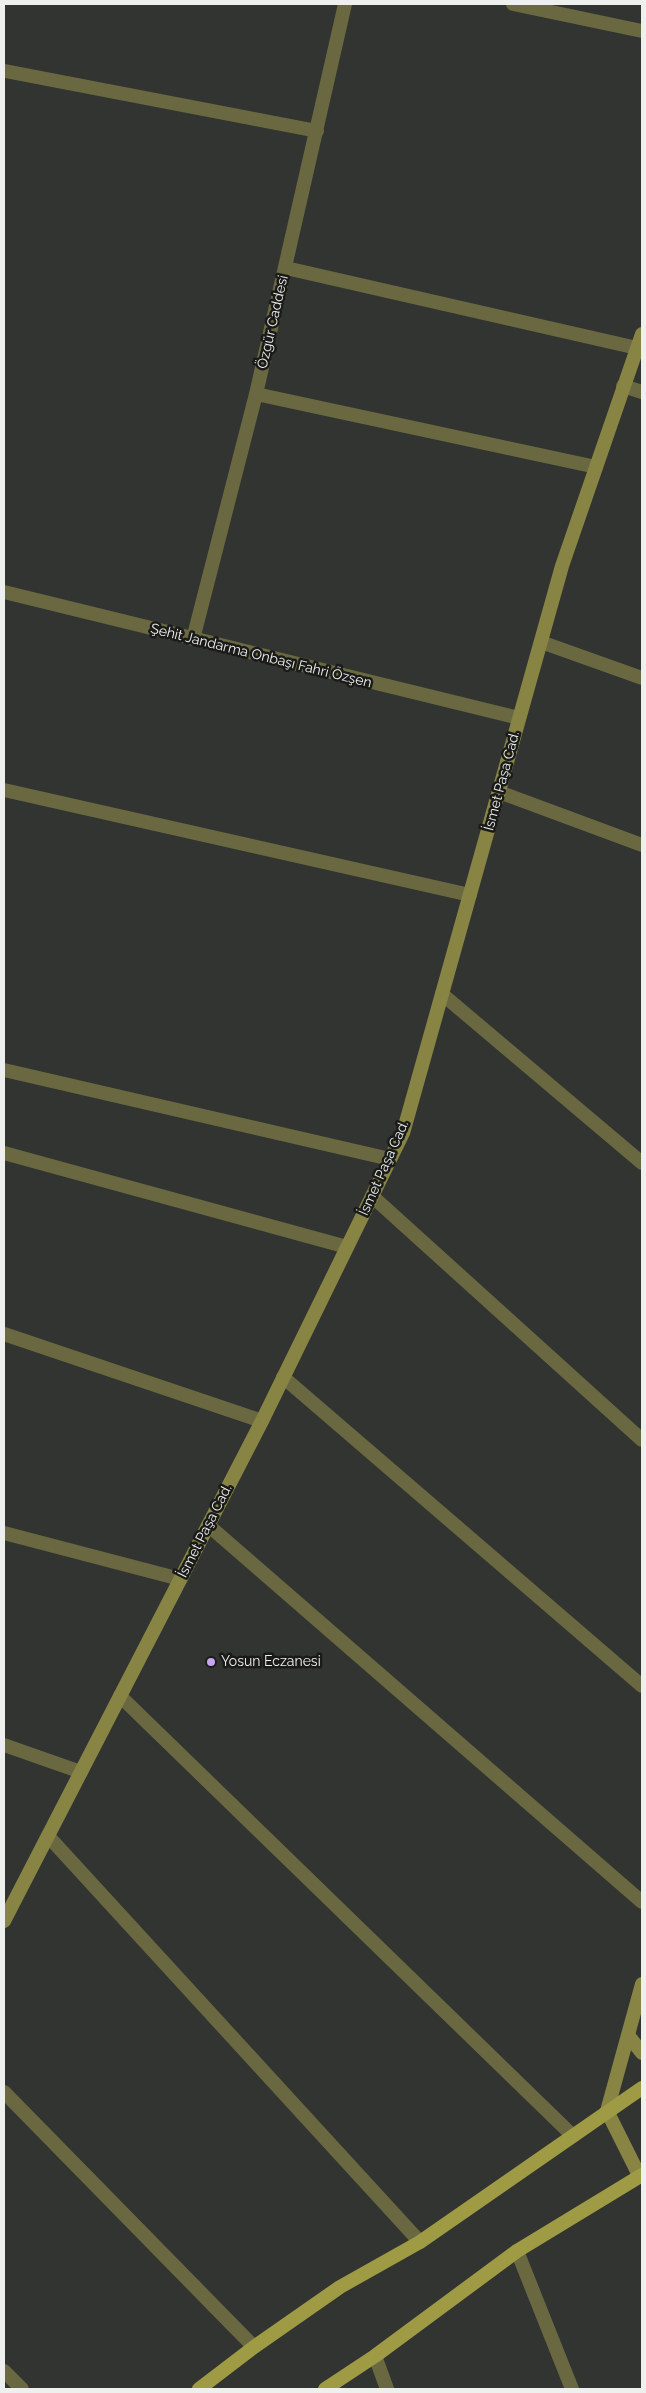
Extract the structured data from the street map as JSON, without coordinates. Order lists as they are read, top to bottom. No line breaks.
{"streets":{"main road":["İsmet Paşa Cad."],"street":["Özgür Caddesi","Şehit Jandarma Onbaşı Fahri Özşen"]},"crossings":[["Özgür Caddesi","Şehit Jandarma Onbaşı Fahri Özşen"],["Şehit Jandarma Onbaşı Fahri Özşen","İsmet Paşa Cad."]],"places":["Yosun Eczanesi"]}
